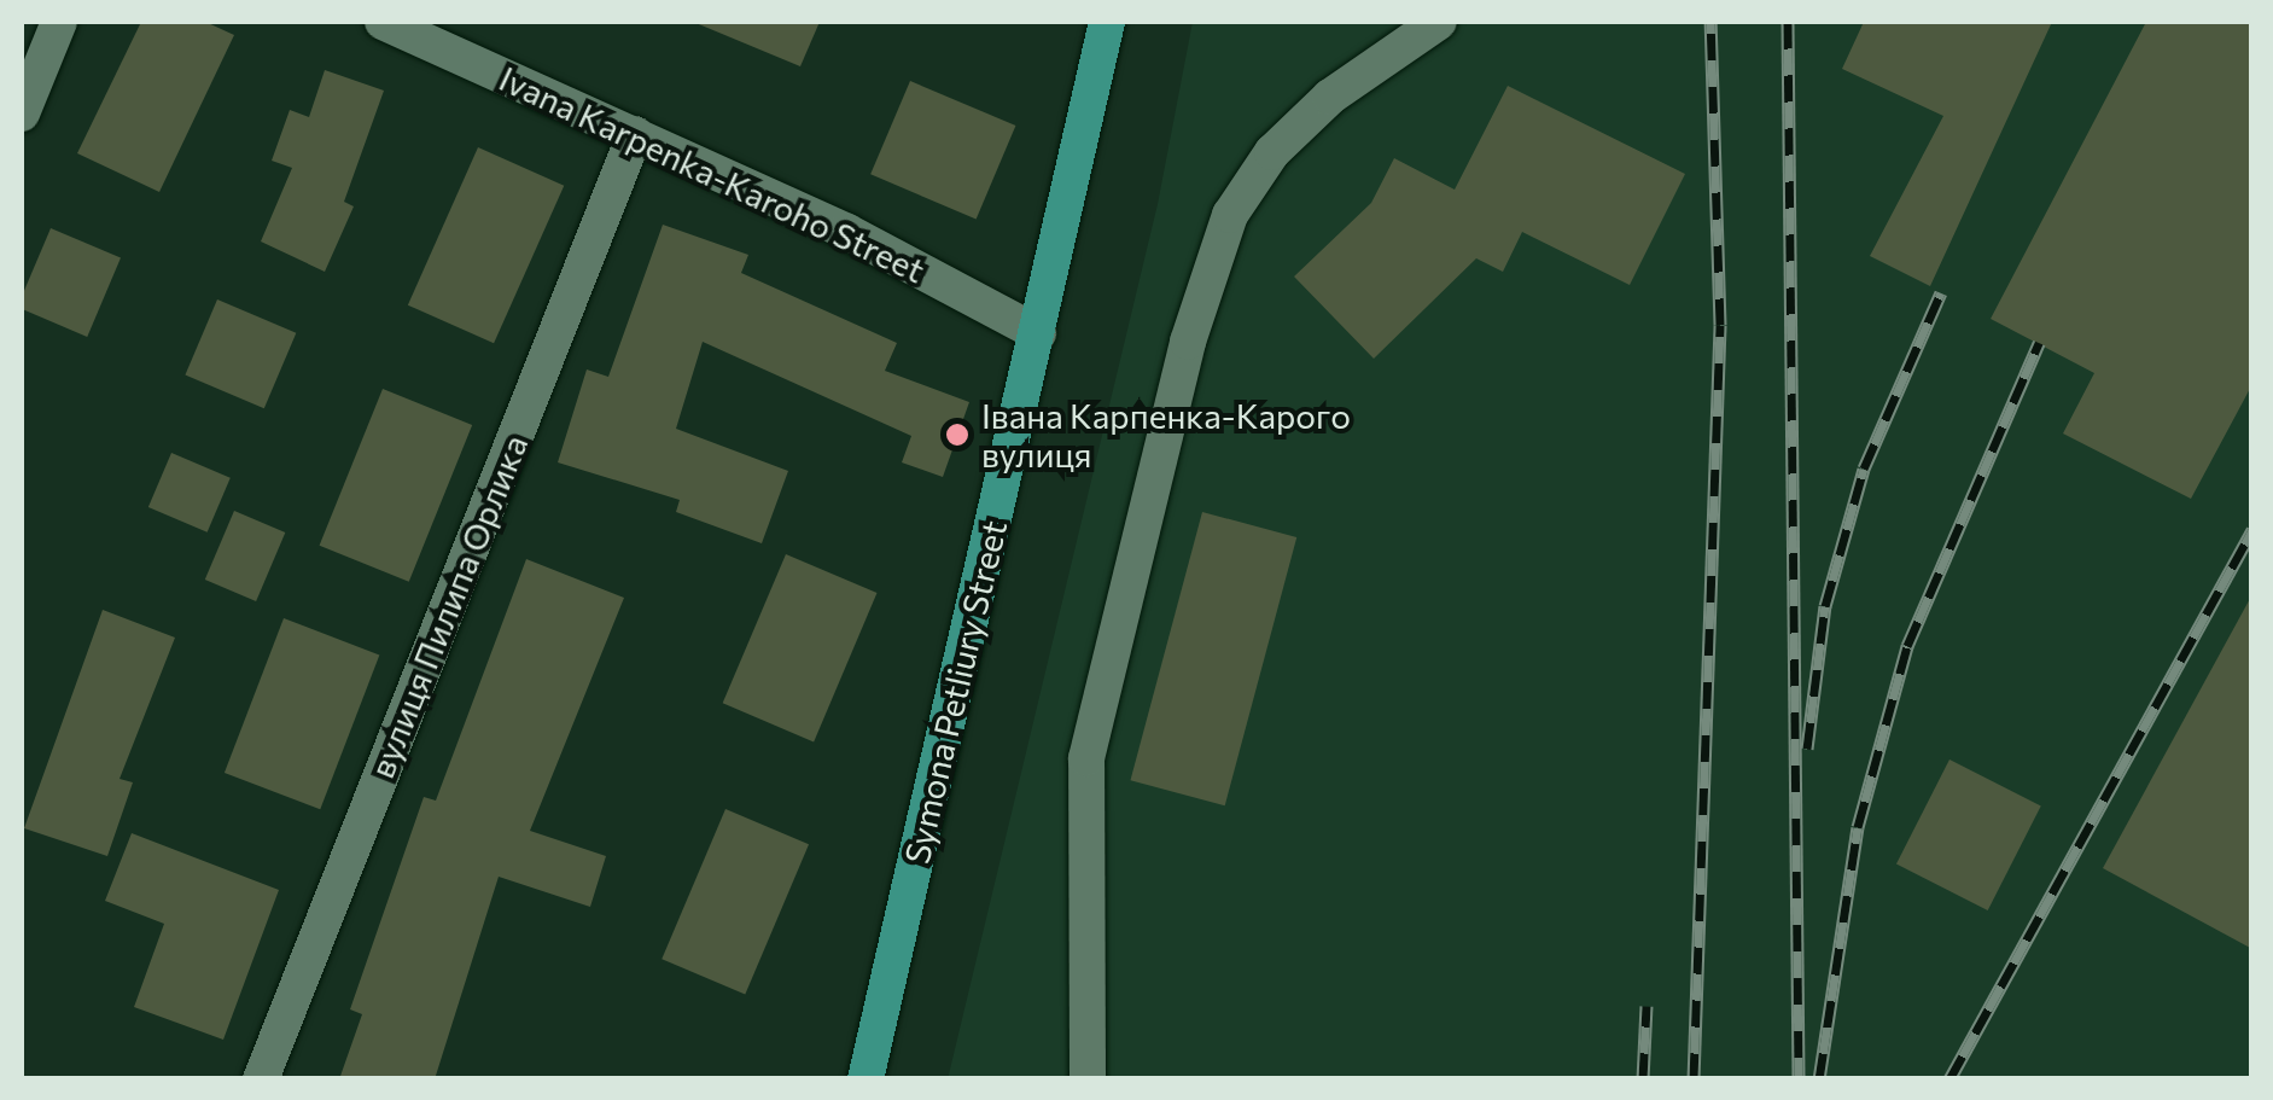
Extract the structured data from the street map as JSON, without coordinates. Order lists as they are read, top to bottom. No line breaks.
{"streets":{"main road":["Symona Petliury Street"],"street":["Ivana Karpenka-Karoho Street","вулиця Пилипа Орлика"]},"crossings":[["Ivana Karpenka-Karoho Street","вулиця Пилипа Орлика"],["Ivana Karpenka-Karoho Street","Symona Petliury Street"]],"places":["Івана Карпенка-Карого вулиця"]}
